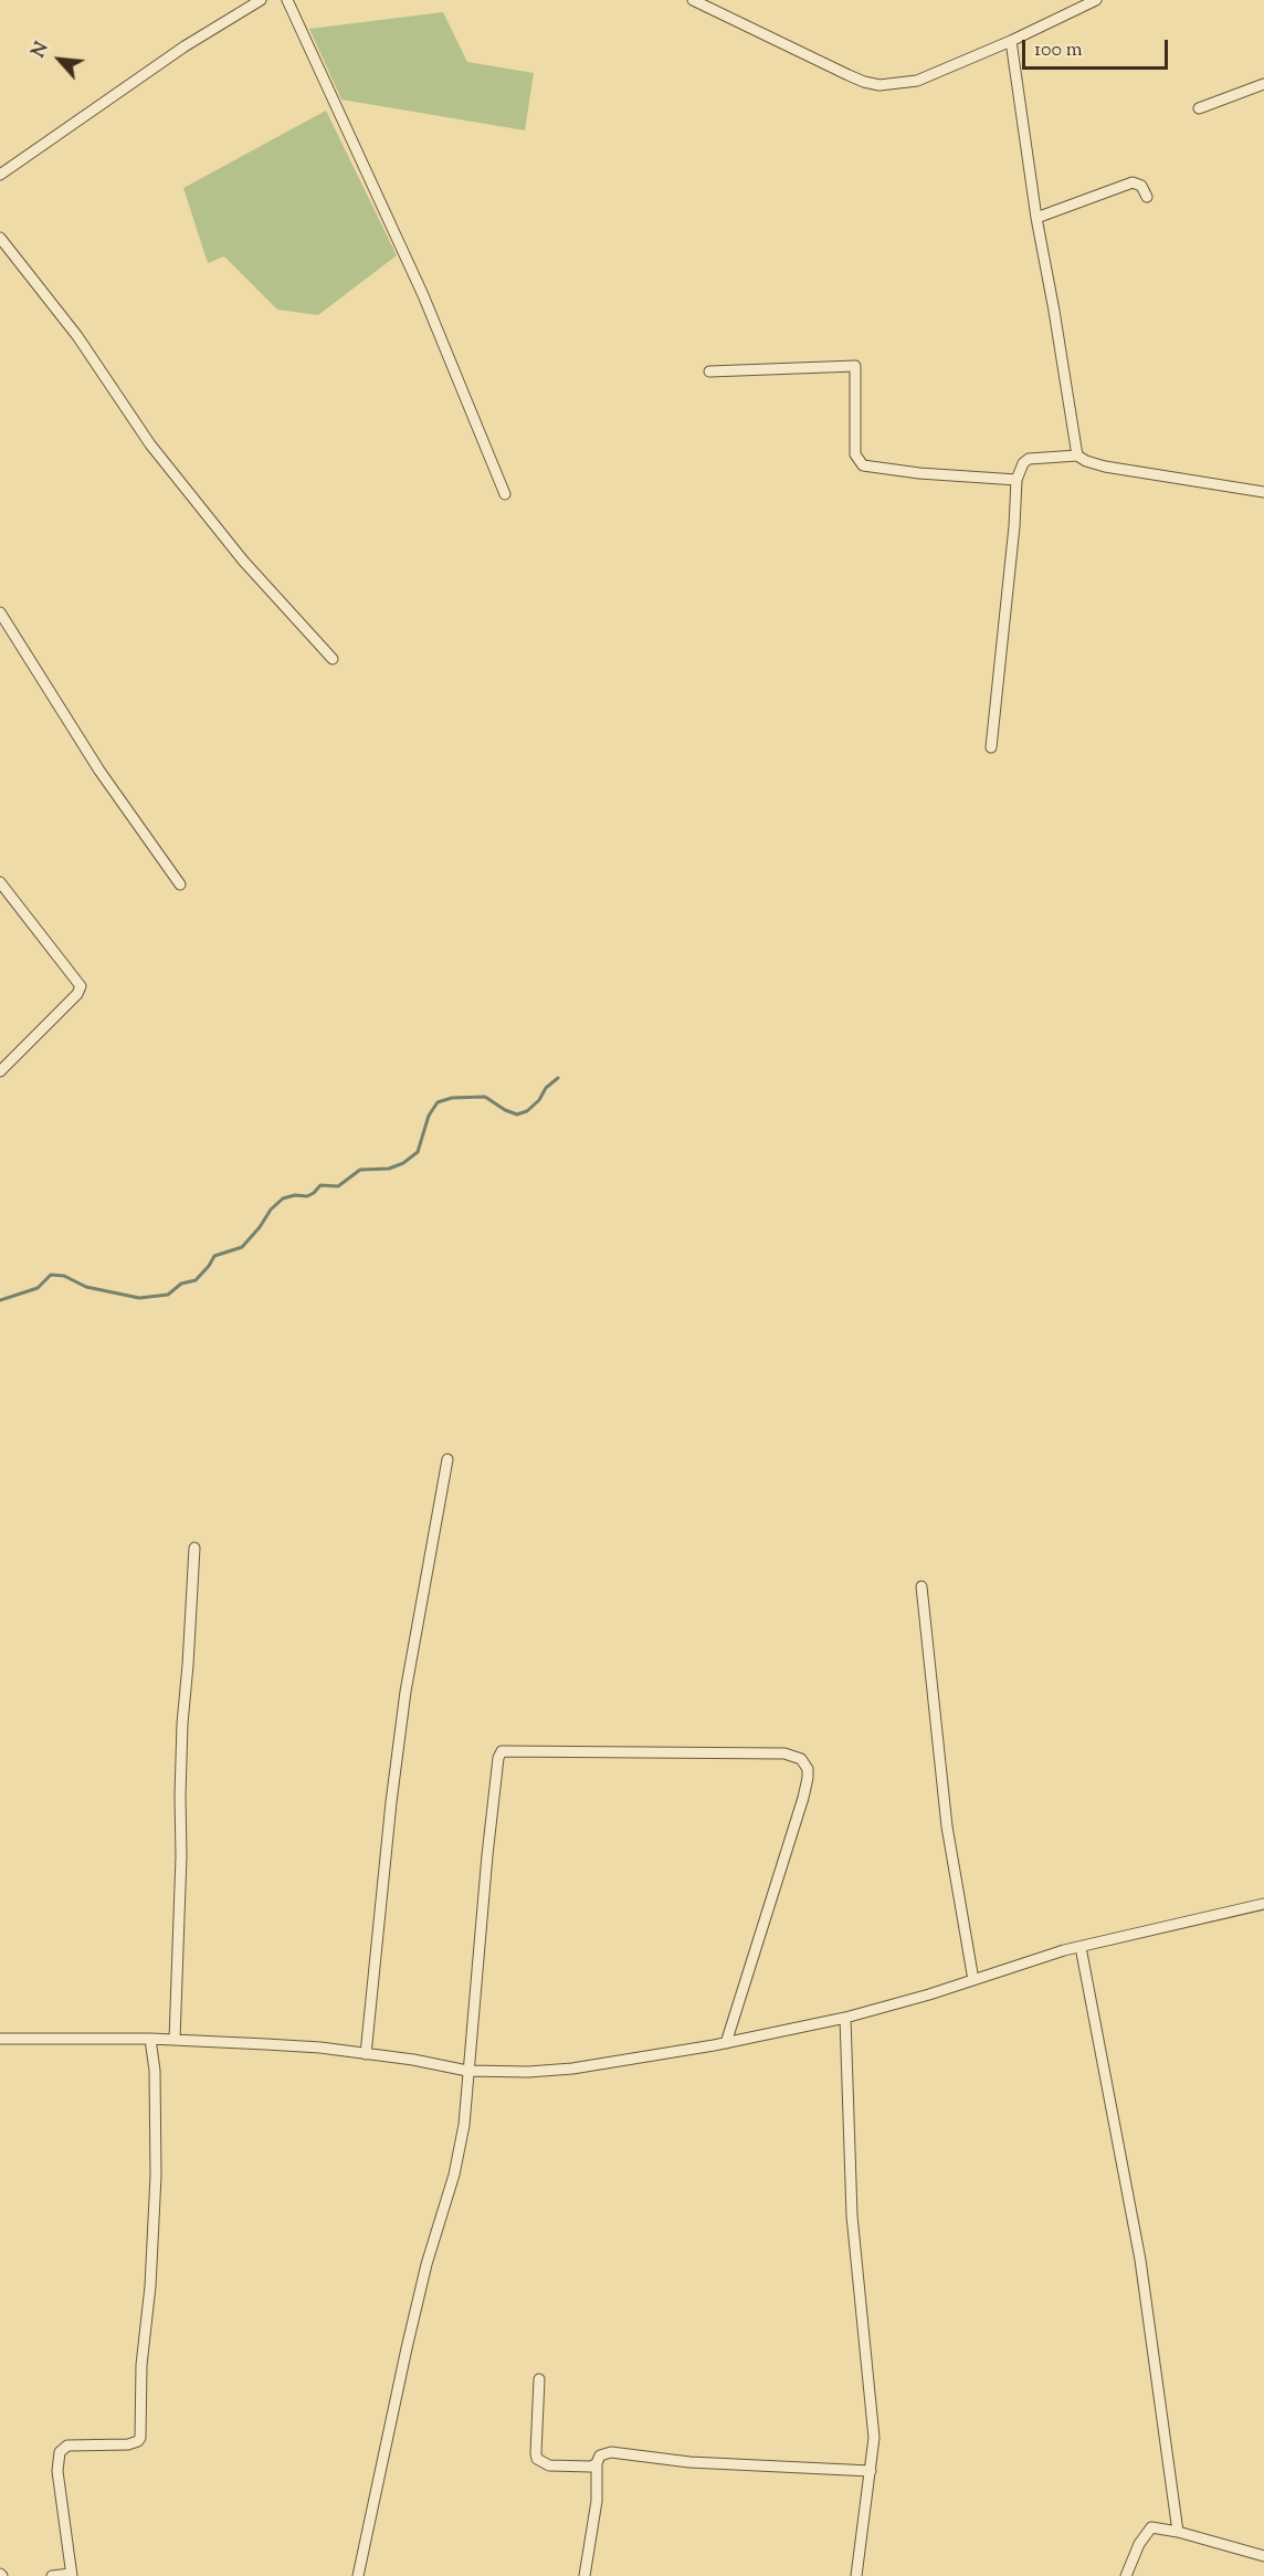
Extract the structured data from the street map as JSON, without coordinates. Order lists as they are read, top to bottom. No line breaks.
{"scale_bar":"100 m","north":"top left"}
